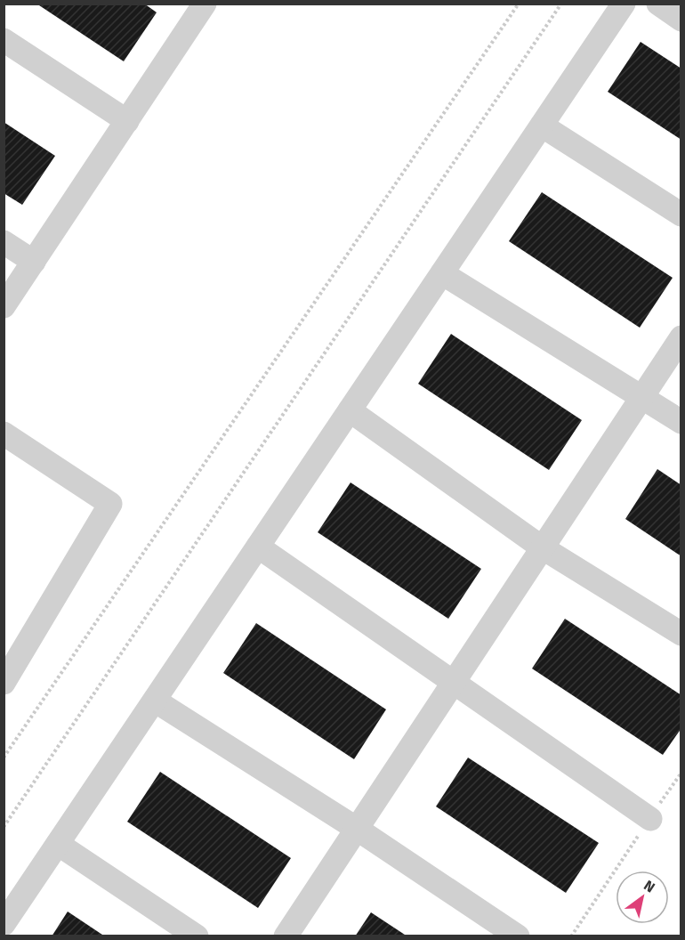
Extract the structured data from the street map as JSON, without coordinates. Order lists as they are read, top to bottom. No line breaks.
{"north":"top right"}
